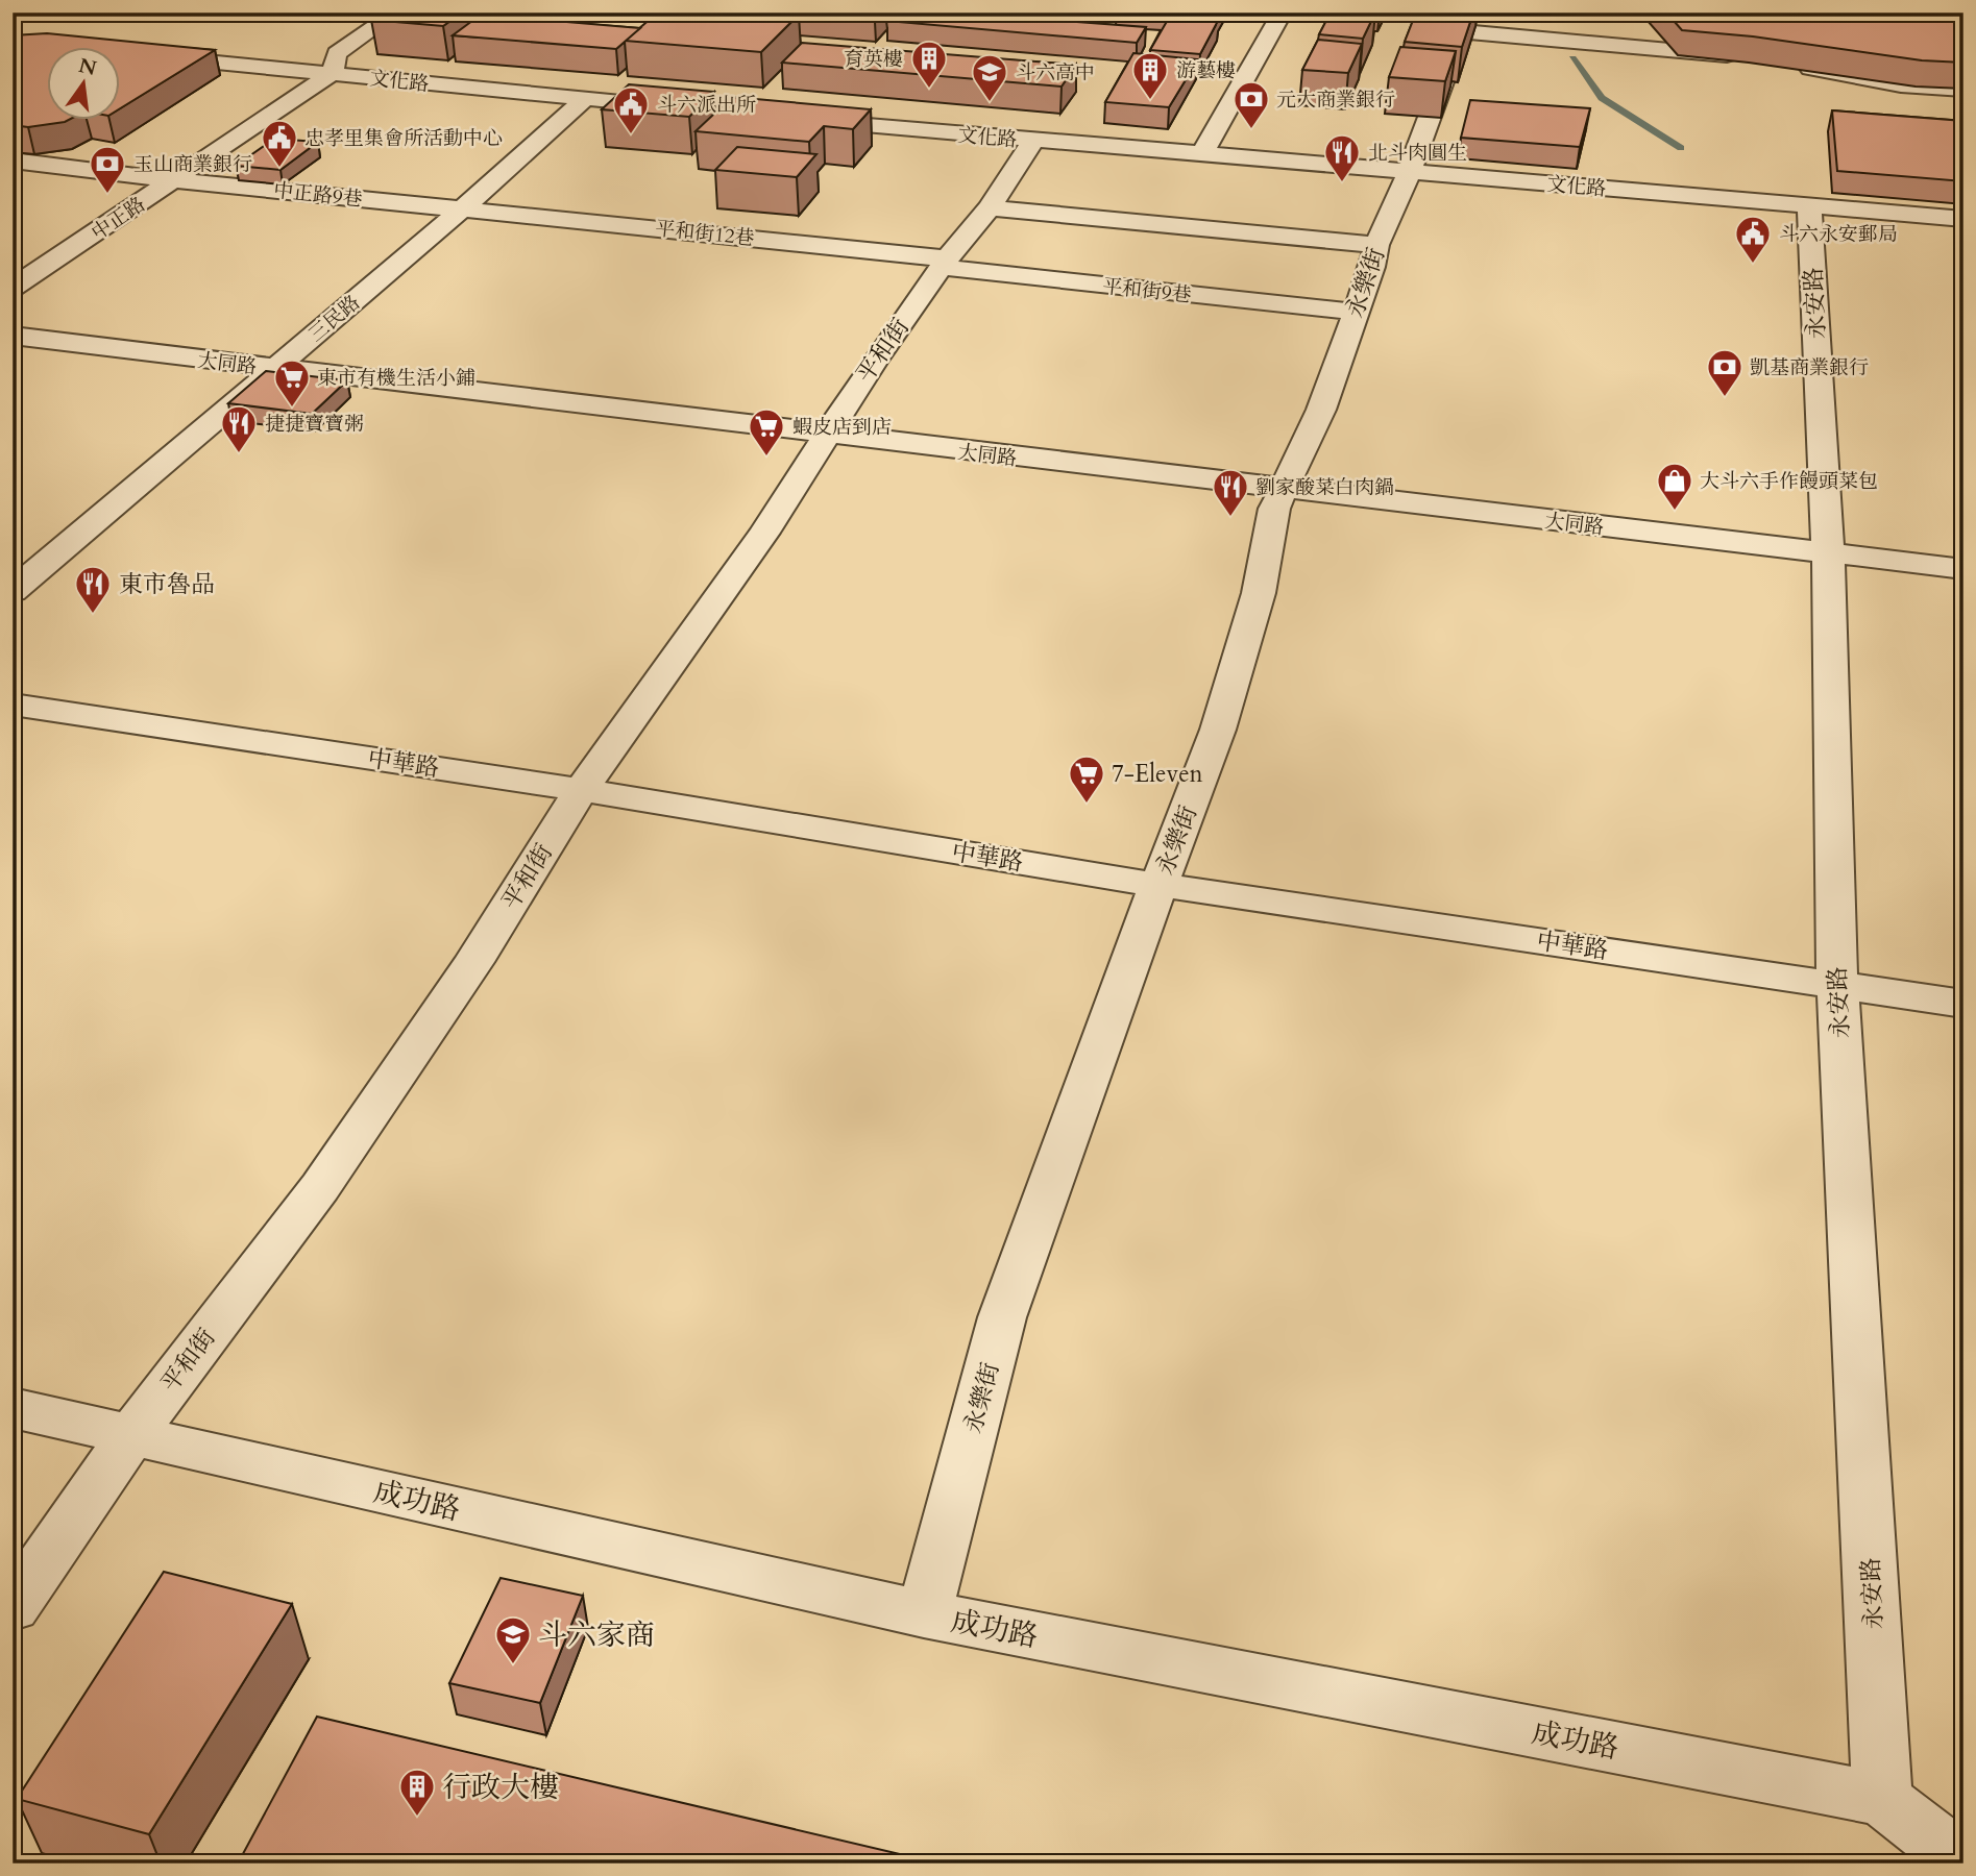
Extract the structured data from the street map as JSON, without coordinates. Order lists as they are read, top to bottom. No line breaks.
{"streets":{"street":["文化路","中正路9巷","中正路","平和街12巷","永樂街","平和街9巷","永安路","三民路","平和街","大同路","中華路","成功路"]},"crossings":[["文化路","中正路"],["文化路","永樂街"],["文化路","永安路"],["文化路","三民路"],["文化路","平和街"],["中正路9巷","中正路"],["中正路9巷","平和街12巷"],["中正路9巷","三民路"],["平和街12巷","平和街9巷"],["平和街12巷","三民路"],["平和街12巷","平和街"],["永樂街","平和街9巷"],["永樂街","大同路"],["永樂街","中華路"],["永樂街","成功路"],["平和街9巷","平和街"],["永安路","大同路"],["永安路","中華路"],["永安路","成功路"],["三民路","大同路"],["平和街","大同路"],["平和街","中華路"],["平和街","成功路"]],"places":{"building":["育英樓","游藝樓","行政大樓"],"school or university":["斗六高中","斗六家商"],"bank":["元大商業銀行","玉山商業銀行","凱基商業銀行"],"public building":["斗六派出所","忠孝里集會所活動中心","斗六永安郵局"],"restaurant":["北斗肉圓生","捷捷寶寶粥","劉家酸菜白肉鍋","東市魯品"],"supermarket":["東市有機生活小鋪","蝦皮店到店","7-Eleven"],"shop":["大斗六手作饅頭菜包"]},"north":"top"}
